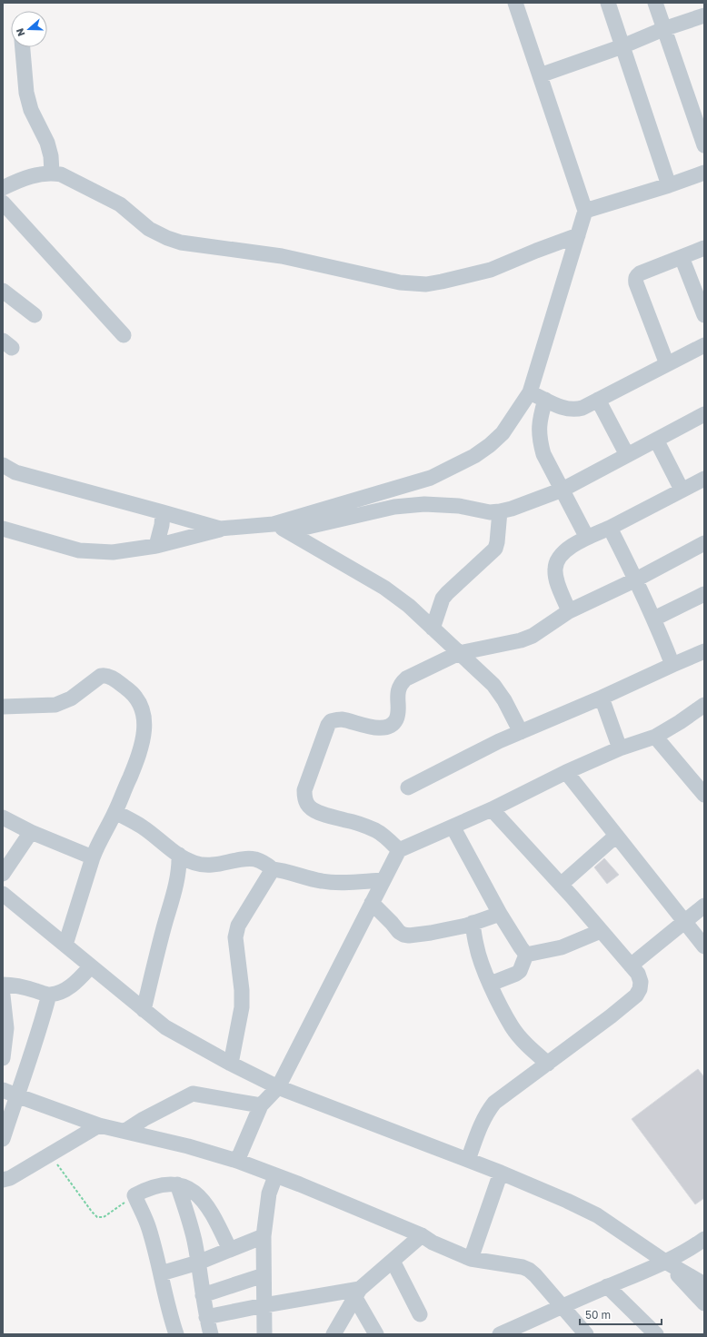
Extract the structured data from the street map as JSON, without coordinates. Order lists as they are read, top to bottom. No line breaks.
{"scale_bar":"50 m","north":"left"}
